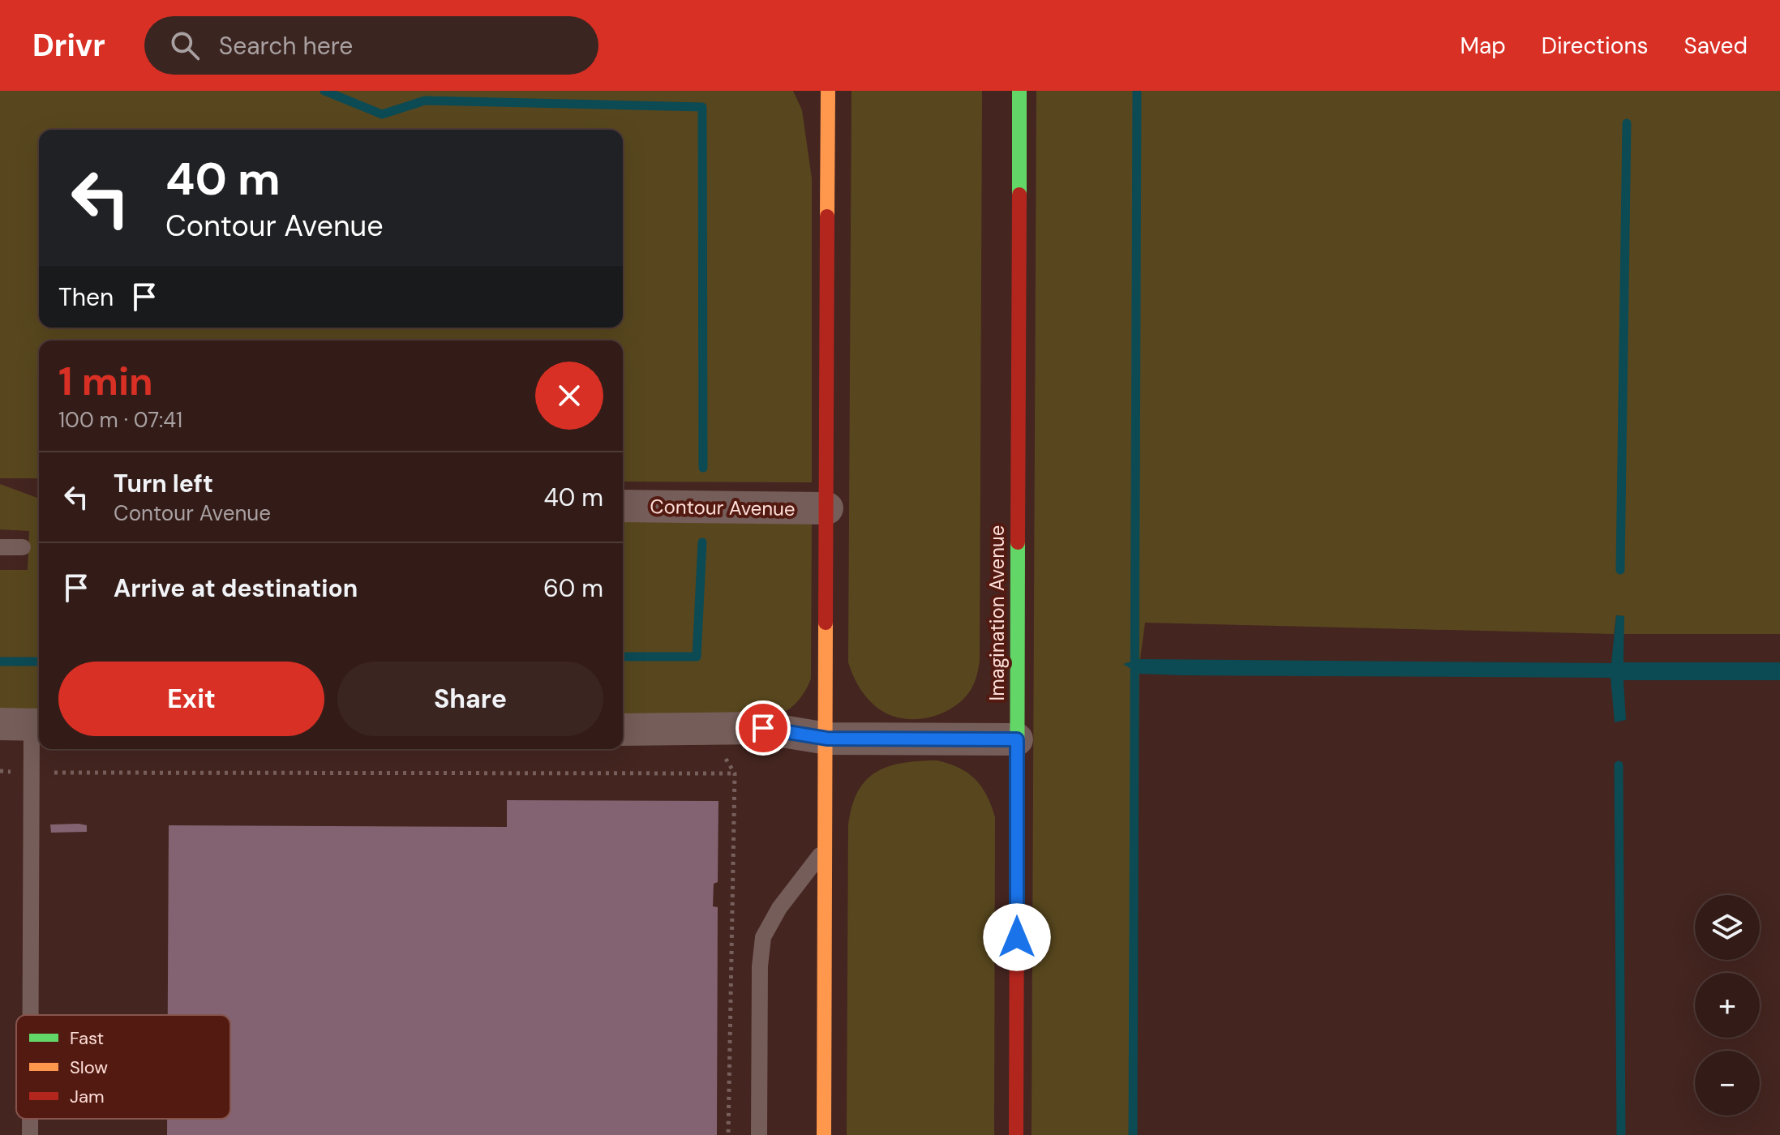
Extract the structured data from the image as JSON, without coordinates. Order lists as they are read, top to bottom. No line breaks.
{"streets":{"street":["Contour Avenue","Imagination Avenue"]},"legend":["Fast","Slow","Jam"],"page":{"header":"Drivr","search":"Search here","nav":["Map","Directions","Saved"],"turn":["40 m","Contour Avenue"],"then":"Then","heading":["1 min","100 m · 07:41"],"list":[{"name":"Turn left","note":"Contour Avenue","value":"40 m"},{"name":"Arrive at destination","value":"60 m"}],"buttons":["Exit","Share"],"map_buttons":["+","−"]}}
